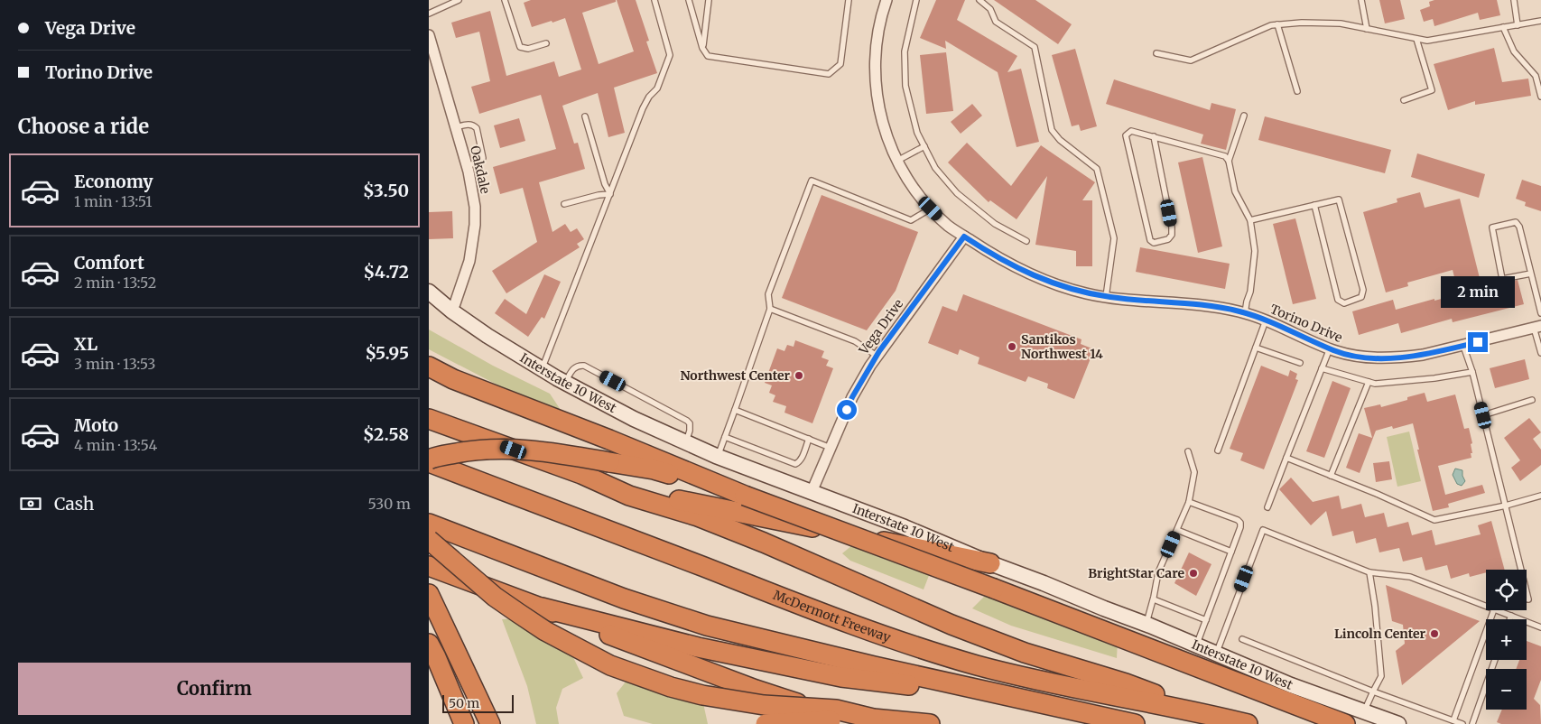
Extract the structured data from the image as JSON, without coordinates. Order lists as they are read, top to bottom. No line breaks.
{"streets":{"highway":["McDermott Freeway"],"main road":["Interstate 10 West"],"street":["Oakdale","Torino Drive","Vega Drive"]},"crossings":[["Oakdale","Interstate 10 West"],["Torino Drive","Vega Drive"],["Vega Drive","Interstate 10 West"]],"places":["Santikos Northwest 14","Northwest Center","BrightStar Care","Lincoln Center"],"scale_bar":"50 m","page":{"banner":["Vega Drive","Torino Drive"],"heading":"Choose a ride","list":[{"name":"Economy","note":"1 min · 13:51","value":"$3.50"},{"name":"Comfort","note":"2 min · 13:52","value":"$4.72"},{"name":"XL","note":"3 min · 13:53","value":"$5.95"},{"name":"Moto","note":"4 min · 13:54","value":"$2.58"}],"bubble":"2 min","pay":["Cash","530 m"],"map_buttons":["+","−"],"buttons":"Confirm","scale":"50 m"}}
